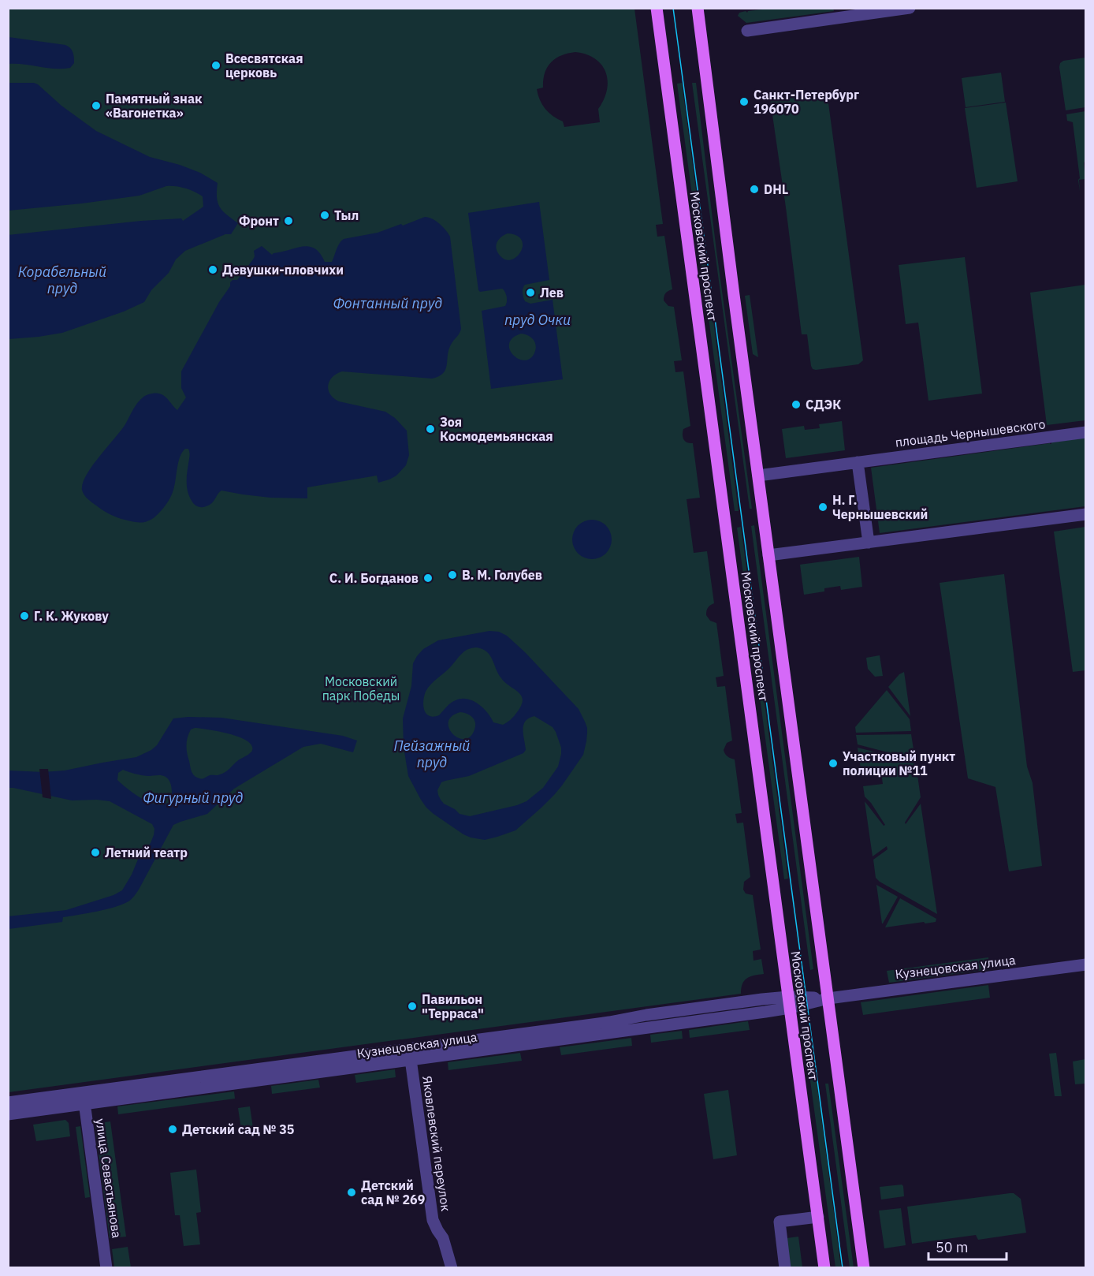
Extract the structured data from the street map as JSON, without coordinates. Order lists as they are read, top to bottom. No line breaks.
{"streets":{"main road":["Московский проспект"],"street":["площадь Чернышевского","Кузнецовская улица","Яковлевский переулок","улица Севастьянова"]},"crossings":[["Московский проспект","площадь Чернышевского"],["Московский проспект","Кузнецовская улица"],["Кузнецовская улица","Яковлевский переулок"],["Кузнецовская улица","улица Севастьянова"]],"water":["Корабельный пруд","Фонтанный пруд","пруд Очки","Пейзажный пруд","Фигурный пруд"],"parks":["Московский парк Победы"],"places":["Всесвятская церковь","Санкт-Петербург 196070","Памятный знак «Вагонетка»","DHL","Тыл","Фронт","Девушки-пловчихи","Лев","СДЭК","Зоя Космодемьянская","Н. Г. Чернышевский","В. М. Голубев","С. И. Богданов","Г. К. Жукову","Участковый пункт полиции №11","Летний театр","Павильон \"Терраса\"","Детский сад № 35","Детский сад № 269"],"scale_bar":"50 m"}
